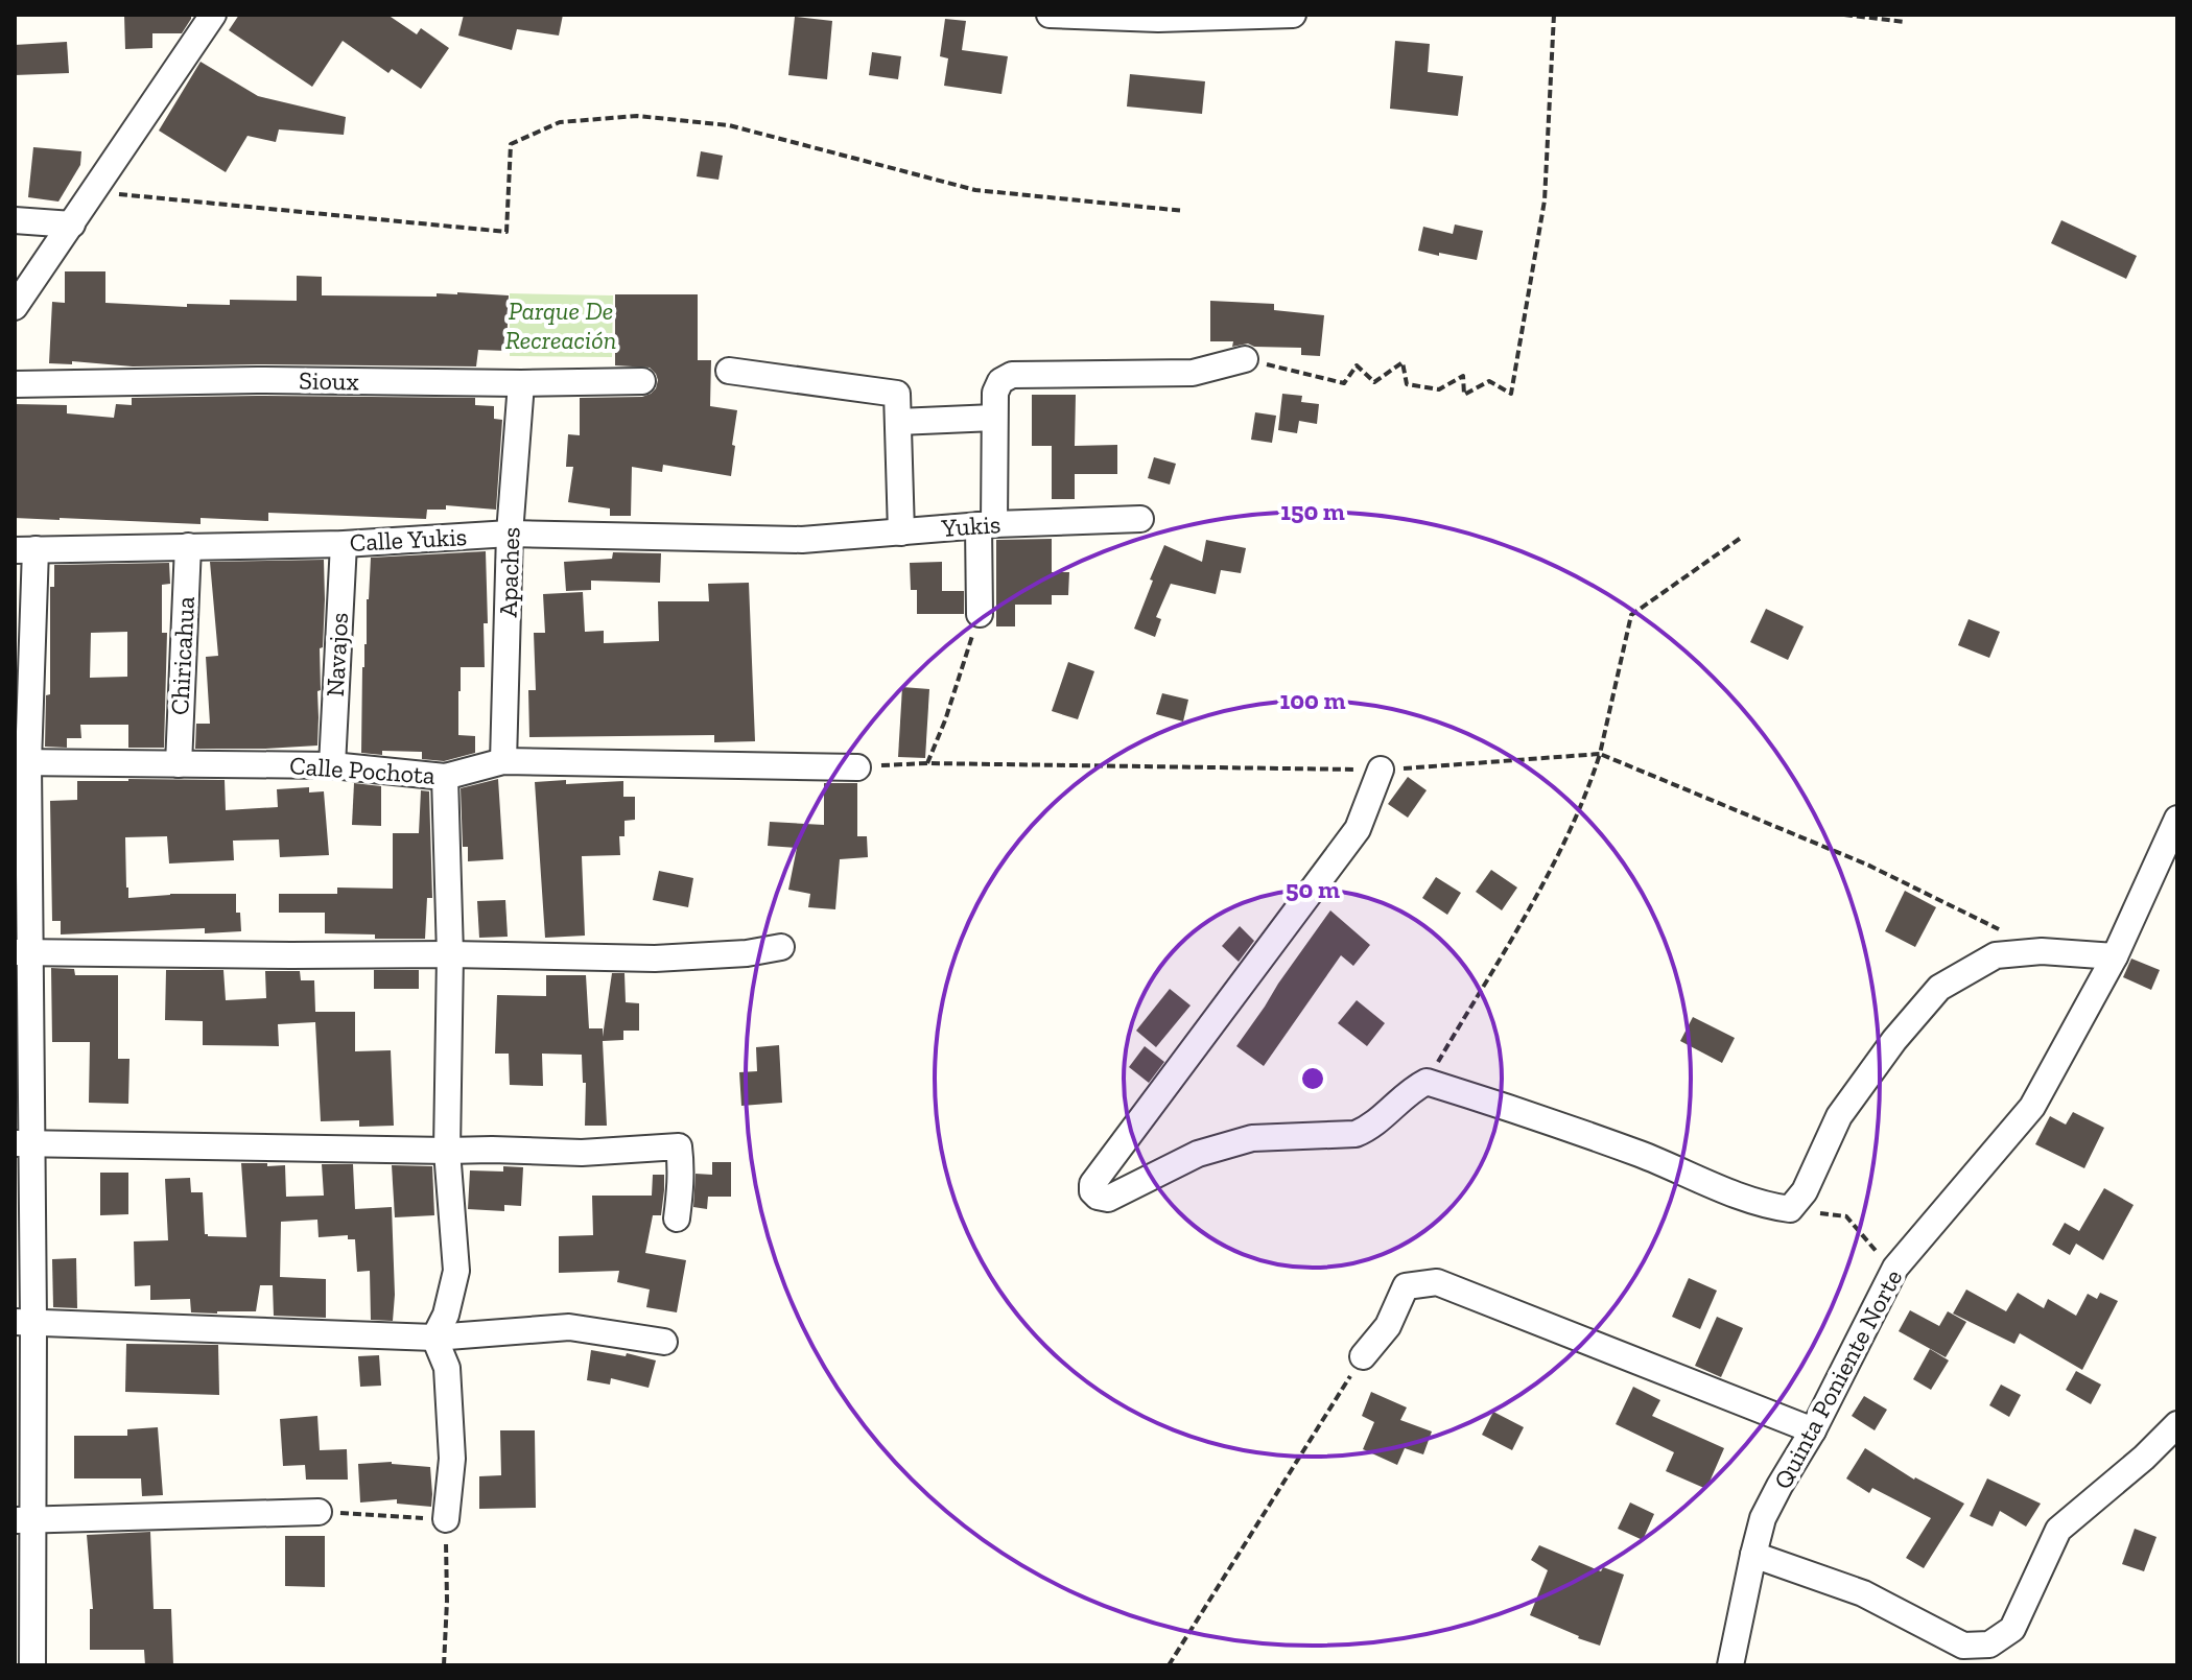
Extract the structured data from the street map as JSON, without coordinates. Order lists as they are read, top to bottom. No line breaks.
{"streets":{"street":["Sioux","Yukis","Calle Yukis","Apaches","Navajos","Chiricahua","Calle Pochota","Quinta Poniente Norte"]},"crossings":[["Sioux","Apaches"],["Yukis","Calle Yukis"],["Calle Yukis","Apaches"],["Calle Yukis","Navajos"],["Calle Yukis","Chiricahua"],["Apaches","Calle Pochota"],["Navajos","Calle Pochota"],["Chiricahua","Calle Pochota"]],"parks":["Parque De Recreación"],"rings":["150 m","100 m","50 m"]}
